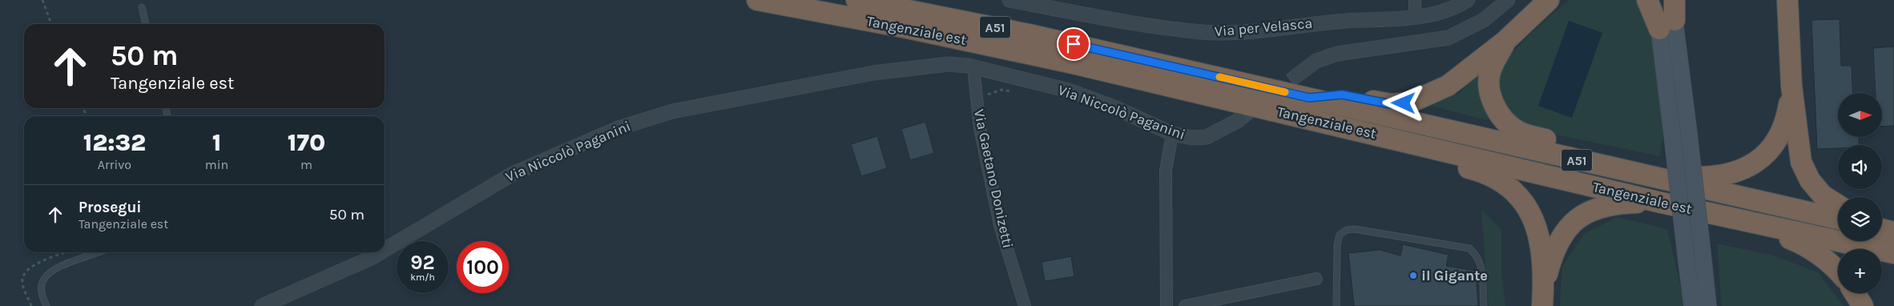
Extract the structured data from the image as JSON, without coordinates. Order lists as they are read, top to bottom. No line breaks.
{"streets":{"highway":["A51","Tangenziale est"],"street":["Via per Velasca","Via Niccolò Paganini","Via Gaetano Donizetti"]},"crossings":[["Via Niccolò Paganini","Via Gaetano Donizetti"]],"places":["il Gigante"],"north":"right","page":{"turn":["50 m","Tangenziale est"],"map_buttons":"+","eta":["12:32","Arrivo","1","min","170","m"],"list":[{"name":"Prosegui","note":"Tangenziale est","value":"50 m"}],"speed":"92 km/h","limit":"100"}}
